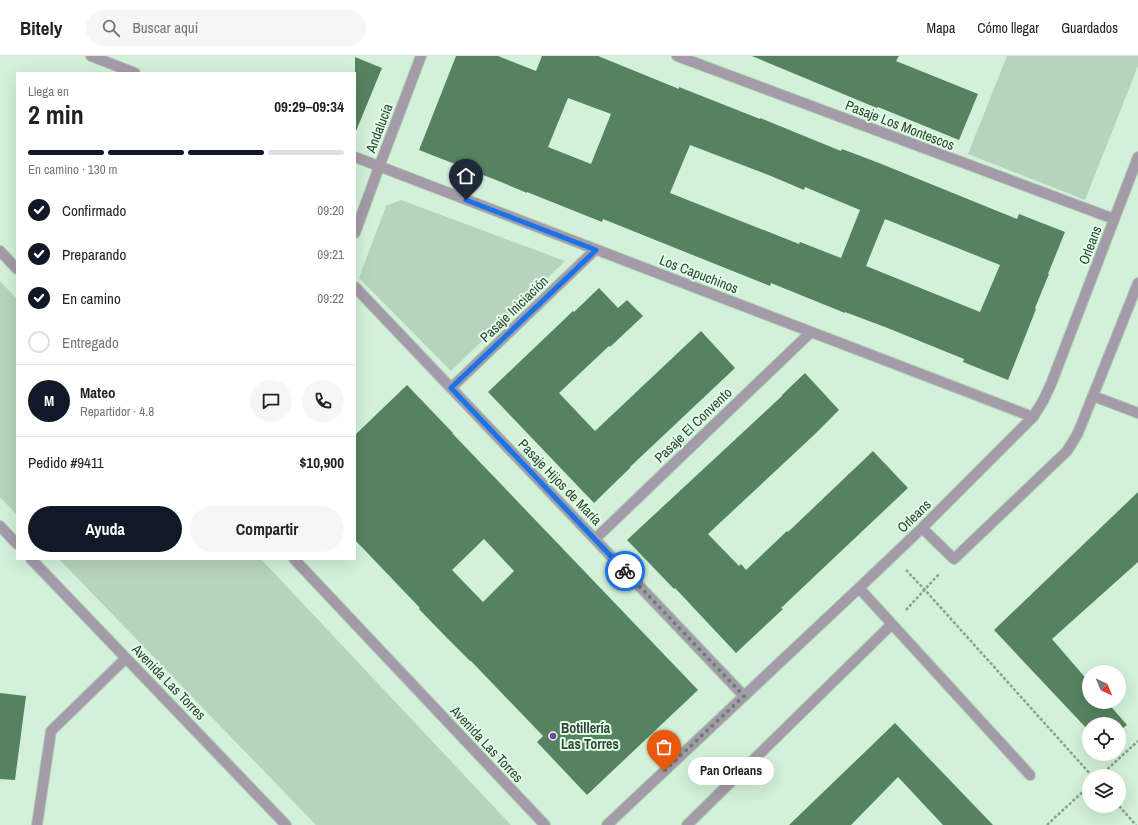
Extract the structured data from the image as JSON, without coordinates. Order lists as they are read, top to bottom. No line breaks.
{"streets":{"street":["Pasaje Los Montescos","Andalucía","Orleans","Los Capuchinos","Pasaje Iniciación","Pasaje El Convento","Pasaje Hijos de María","Avenida Las Torres"]},"crossings":[["Pasaje Los Montescos","Orleans"],["Andalucía","Los Capuchinos"],["Orleans","Los Capuchinos"],["Orleans","Pasaje Hijos de María"],["Los Capuchinos","Pasaje Iniciación"],["Los Capuchinos","Pasaje El Convento"],["Pasaje Iniciación","Pasaje Hijos de María"],["Pasaje El Convento","Pasaje Hijos de María"]],"places":["Botillería Las Torres","Pan Orleans"],"north":"bottom right","page":{"header":"Bitely","search":"Buscar aquí","nav":["Mapa","Cómo llegar","Guardados"],"heading":["2 min","Llega en","09:29–09:34"],"panel":["Mateo","Repartidor · 4.8","Pedido #9411","$10,900"],"bar":"En camino · 130 m","list":[["Confirmado","09:20"],["Preparando","09:21"],["En camino","09:22"],"Entregado"],"round":"M","buttons":["Ayuda","Compartir"],"bubble":"Pan Orleans"}}
